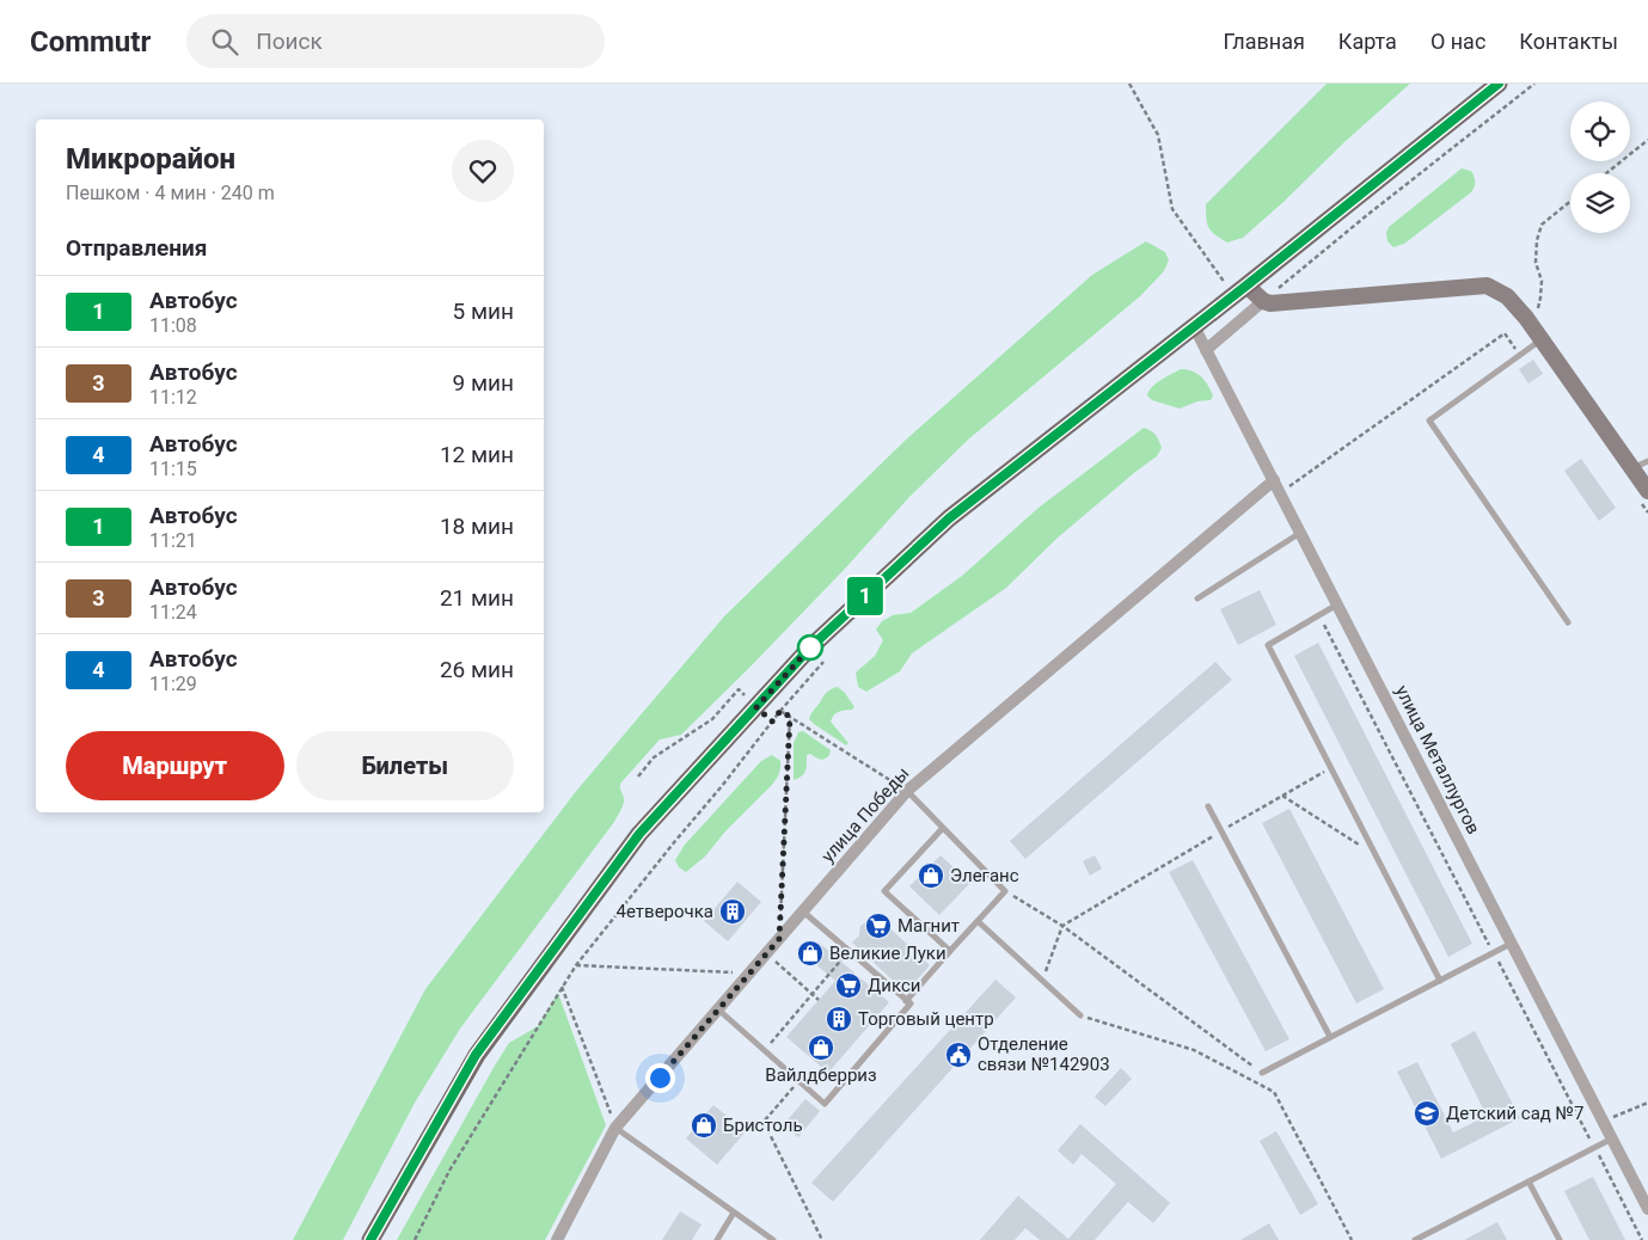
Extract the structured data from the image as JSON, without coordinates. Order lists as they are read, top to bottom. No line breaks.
{"streets":{"street":["улица Металлургов","улица Победы"]},"crossings":[["улица Металлургов","улица Победы"]],"places":{"shop":["Элеганс","Великие Луки","Вайлдберриз","Бристоль"],"building":["4етверочка","Торговый центр"],"supermarket":["Магнит","Дикси"],"public building":["Отделение связи №142903"],"school or university":["Детский сад №7"]},"lines":["bus line 1"],"page":{"header":"Commutr","search":"Поиск","nav":["Главная","Карта","О нас","Контакты"],"on_map":"1","heading":[["Микрорайон","Пешком · 4 мин · 240 m"],"Отправления"],"list":[{"mark":"1","name":"Автобус","note":"11:08","value":"5 мин"},{"mark":"3","name":"Автобус","note":"11:12","value":"9 мин"},{"mark":"4","name":"Автобус","note":"11:15","value":"12 мин"},{"mark":"1","name":"Автобус","note":"11:21","value":"18 мин"},{"mark":"3","name":"Автобус","note":"11:24","value":"21 мин"},{"mark":"4","name":"Автобус","note":"11:29","value":"26 мин"}],"buttons":["Маршрут","Билеты"]}}
